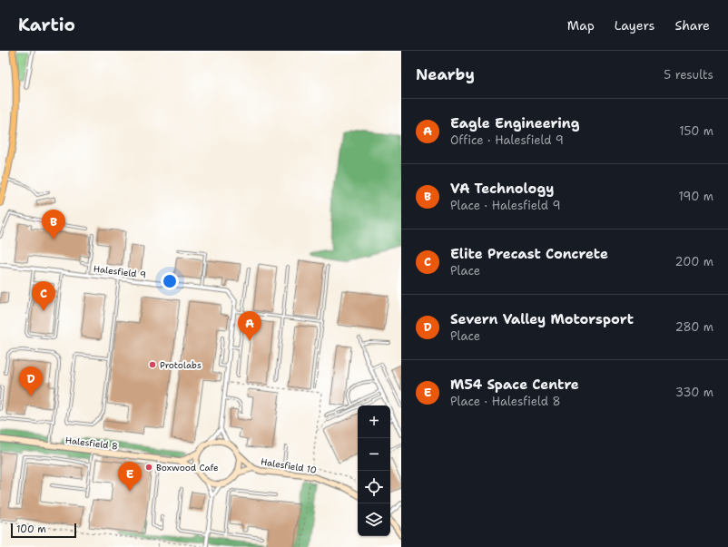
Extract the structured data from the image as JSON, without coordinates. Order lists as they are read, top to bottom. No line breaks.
{"streets":{"street":["Halesfield 9","Halesfield 8","Halesfield 10"]},"crossings":[["Halesfield 8","Halesfield 10"]],"places":["Protolabs","Boxwood Cafe"],"scale_bar":"100 m","page":{"header":"Kartio","nav":["Map","Layers","Share"],"heading":["Nearby","5 results"],"list":[{"mark":"A","name":"Eagle Engineering","note":"Office · Halesfield 9","value":"150 m"},{"mark":"B","name":"VA Technology","note":"Place · Halesfield 9","value":"190 m"},{"mark":"C","name":"Elite Precast Concrete","note":"Place","value":"200 m"},{"mark":"D","name":"Severn Valley Motorsport","note":"Place","value":"280 m"},{"mark":"E","name":"M54 Space Centre","note":"Place · Halesfield 8","value":"330 m"}],"pins":["B","C","A","D","E"],"map_buttons":["+","−"],"scale":"100 m"}}
